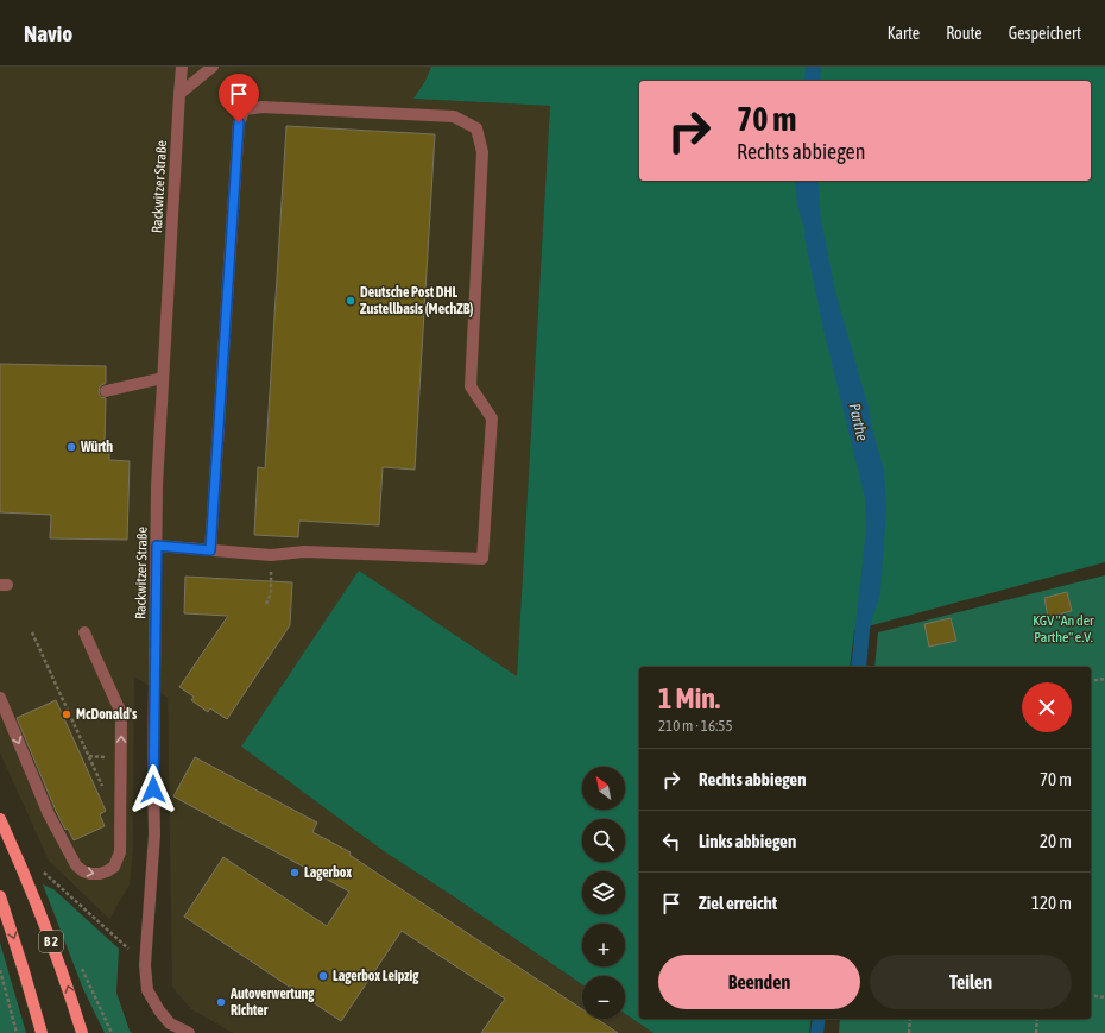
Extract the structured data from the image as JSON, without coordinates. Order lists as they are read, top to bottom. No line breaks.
{"streets":{"main road":["B 2"],"street":["Rackwitzer Straße"]},"water":["Parthe"],"parks":["KGV \"An der Parthe\" e.V."],"places":["Deutsche Post DHL Zustellbasis (MechZB)","Würth","McDonald's","Lagerbox","Lagerbox Leipzig","Autoverwertung Richter"],"north":"top left","page":{"header":"Navio","nav":["Karte","Route","Gespeichert"],"turn":["70 m","Rechts abbiegen"],"heading":["1 Min.","210 m · 16:55"],"list":[{"name":"Rechts abbiegen","value":"70 m"},{"name":"Links abbiegen","value":"20 m"},{"name":"Ziel erreicht","value":"120 m"}],"map_buttons":["+","−"],"buttons":["Beenden","Teilen"]}}
